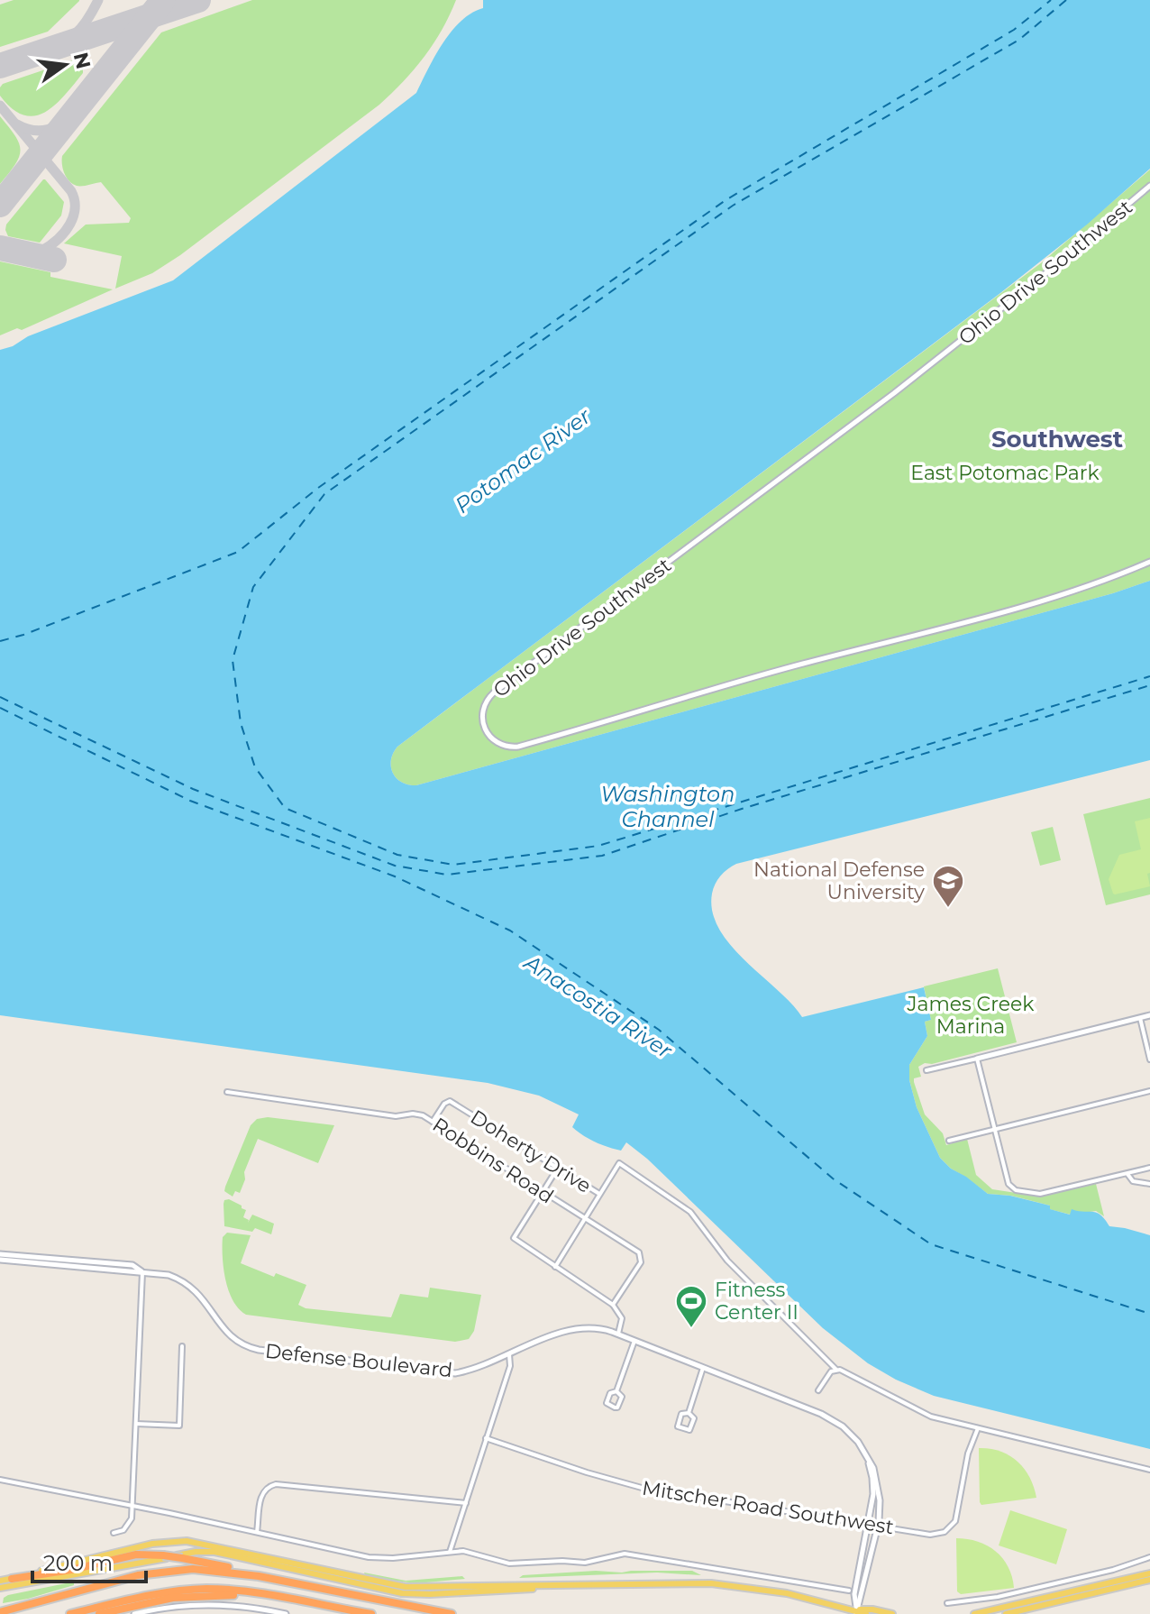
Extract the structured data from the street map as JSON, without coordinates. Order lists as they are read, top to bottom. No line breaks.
{"streets":{"street":["Ohio Drive Southwest","Doherty Drive","Robbins Road","Defense Boulevard","Mitscher Road Southwest"]},"crossings":[["Doherty Drive","Robbins Road"],["Defense Boulevard","Mitscher Road Southwest"]],"districts":["Southwest"],"water":["Potomac River","Washington Channel","Anacostia River"],"parks":["East Potomac Park","James Creek Marina"],"places":{"school or university":["National Defense University"],"sports":["Fitness Center II"]},"scale_bar":"200 m","north":"right"}
